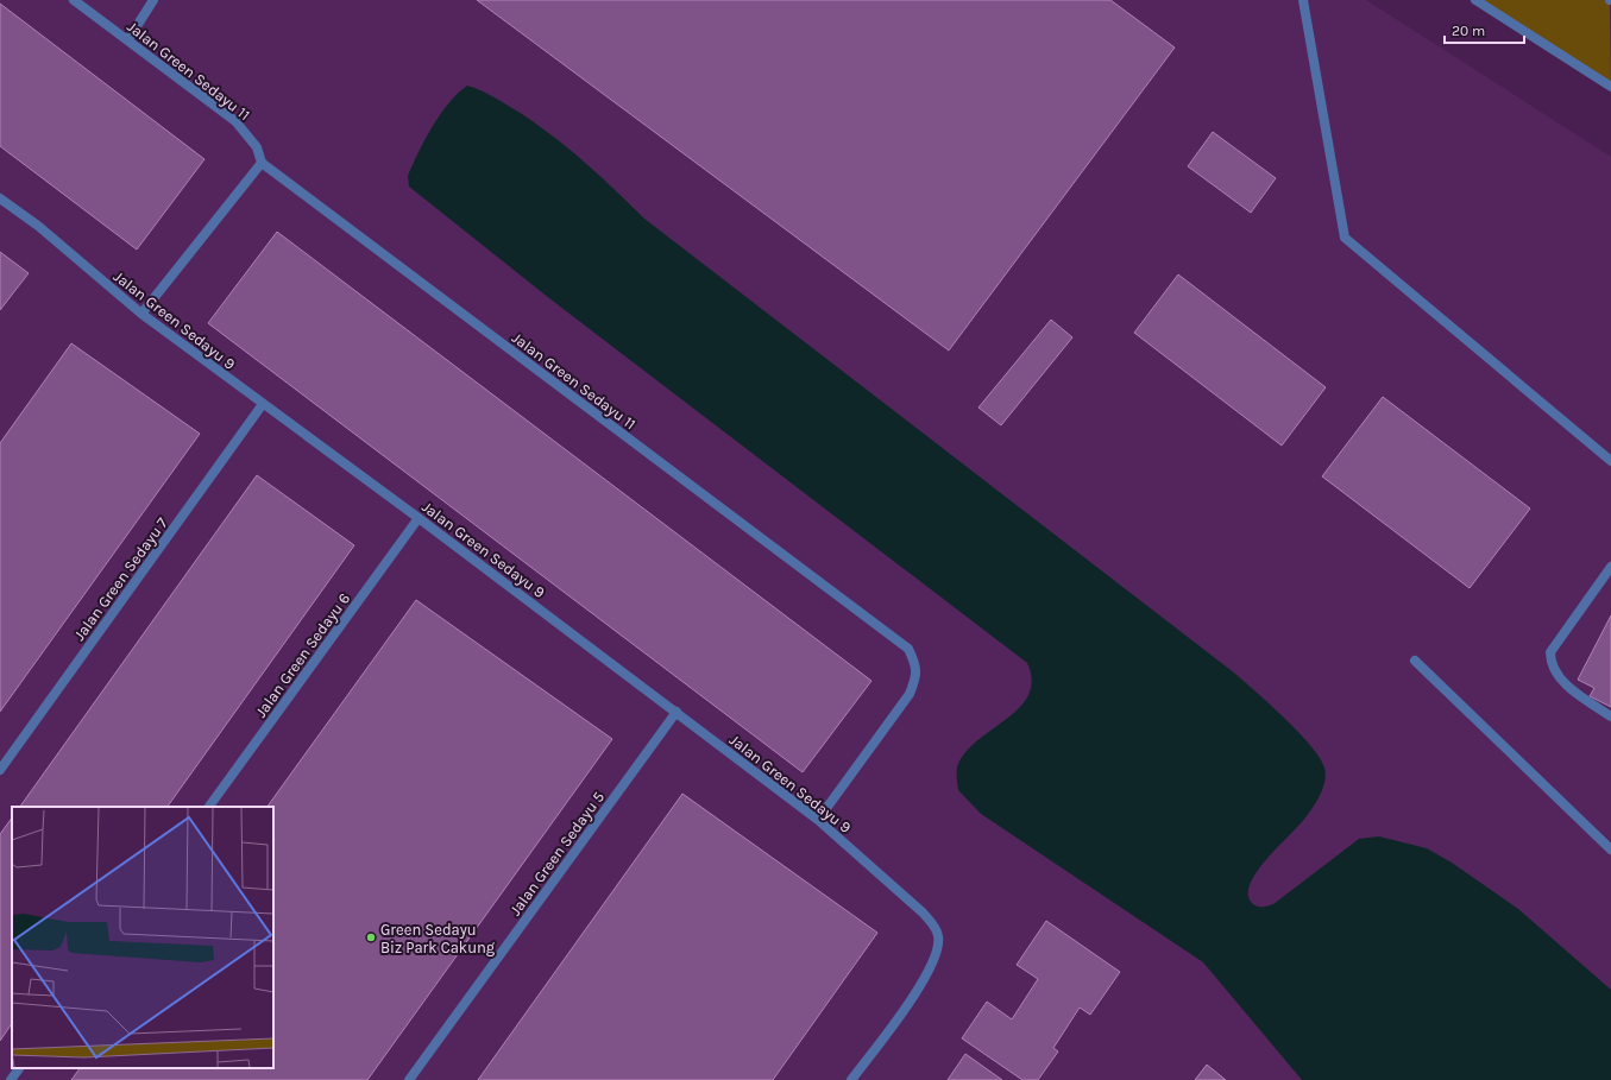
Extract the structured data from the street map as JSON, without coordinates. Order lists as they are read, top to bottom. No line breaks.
{"streets":{"street":["Jalan Green Sedayu 11","Jalan Green Sedayu 9","Jalan Green Sedayu 7","Jalan Green Sedayu 6","Jalan Green Sedayu 5"]},"crossings":[["Jalan Green Sedayu 11","Jalan Green Sedayu 9"],["Jalan Green Sedayu 9","Jalan Green Sedayu 7"],["Jalan Green Sedayu 9","Jalan Green Sedayu 6"],["Jalan Green Sedayu 9","Jalan Green Sedayu 5"]],"places":["Green Sedayu Biz Park Cakung"],"scale_bar":"20 m"}
